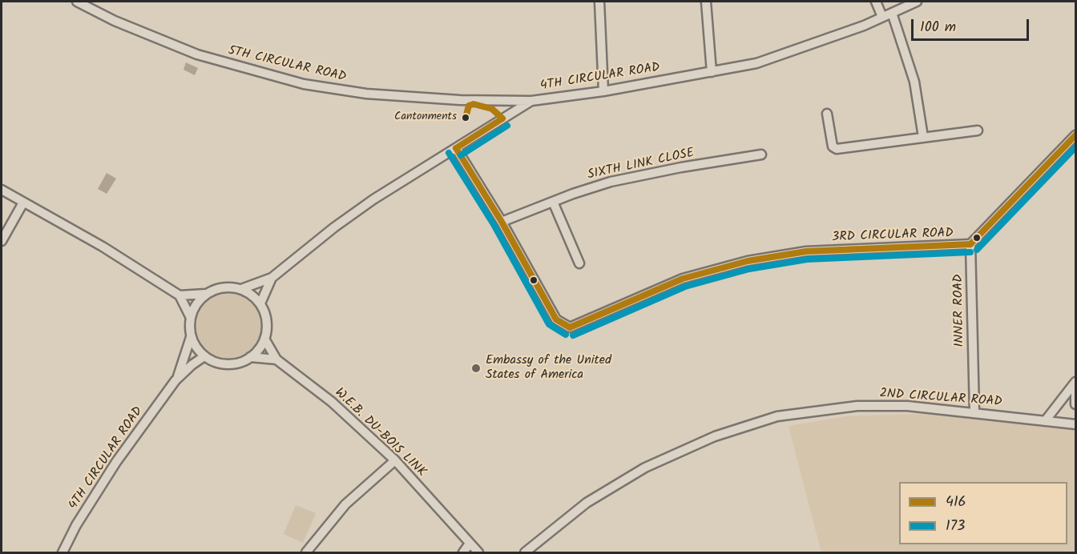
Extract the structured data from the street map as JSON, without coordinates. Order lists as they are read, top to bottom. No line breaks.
{"streets":{"street":["5TH CIRCULAR ROAD","4TH CIRCULAR ROAD","SIXTH LINK CLOSE","3RD CIRCULAR ROAD","INNER ROAD","2ND CIRCULAR ROAD","W.E.B. DU-BOIS LINK"]},"crossings":[["5TH CIRCULAR ROAD","4TH CIRCULAR ROAD"],["4TH CIRCULAR ROAD","W.E.B. DU-BOIS LINK"],["SIXTH LINK CLOSE","3RD CIRCULAR ROAD"],["3RD CIRCULAR ROAD","INNER ROAD"],["INNER ROAD","2ND CIRCULAR ROAD"]],"places":["Cantonments","Embassy of the United States of America"],"lines":["transit line 416","transit line 173"],"legend":["416","173"],"scale_bar":"100 m"}
